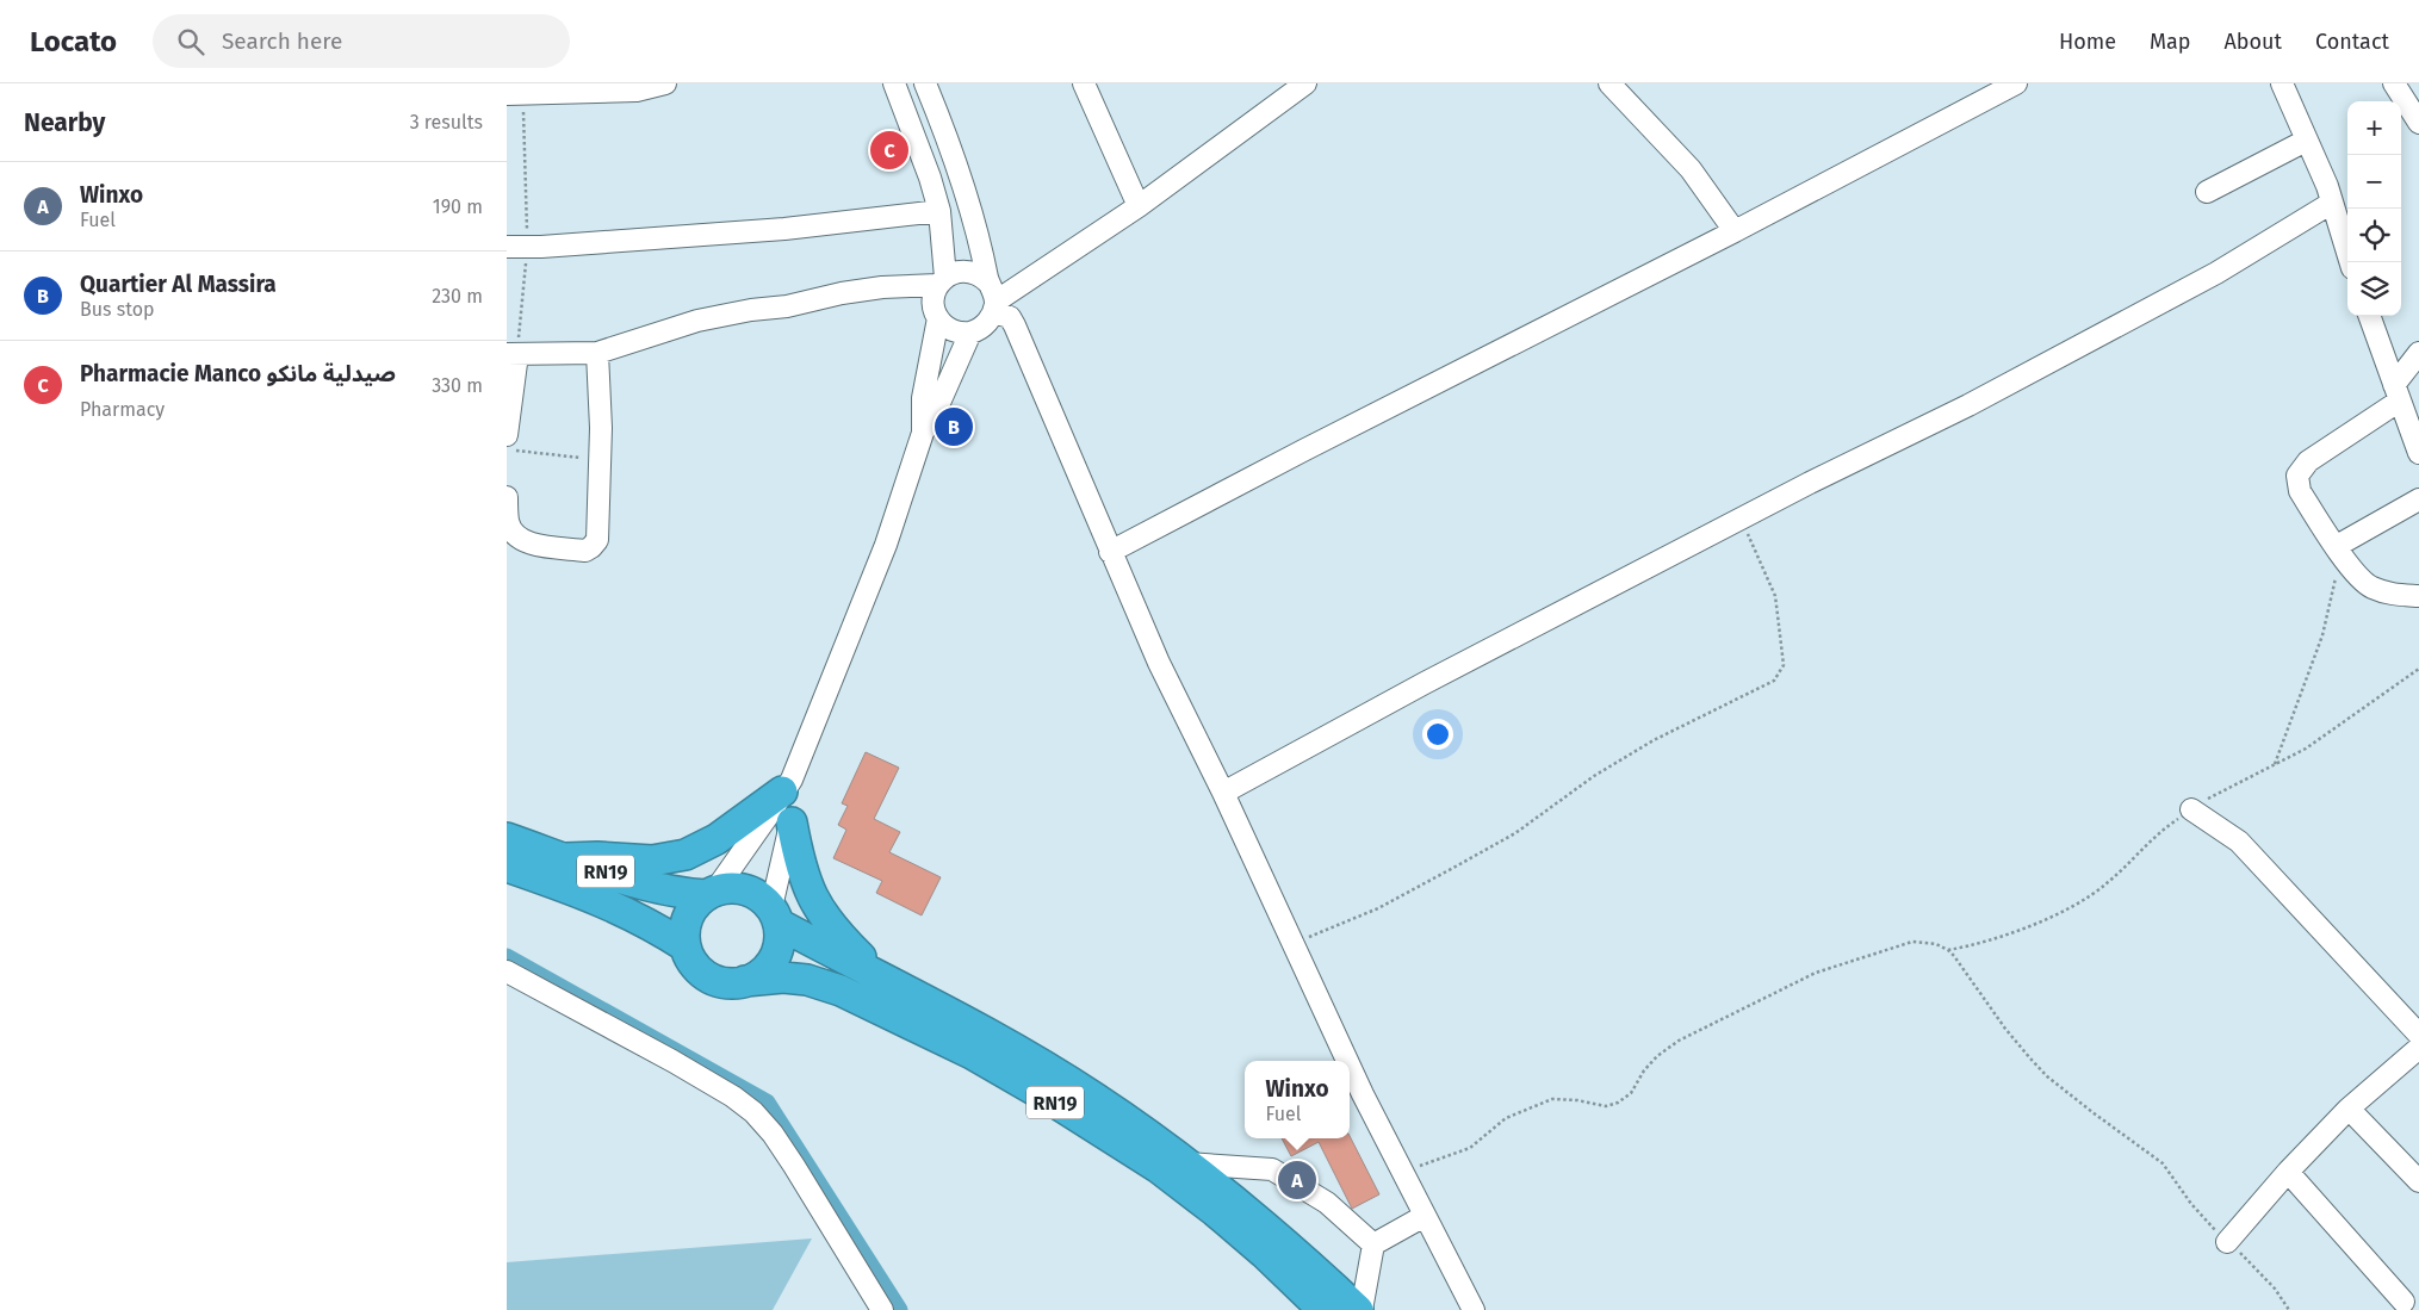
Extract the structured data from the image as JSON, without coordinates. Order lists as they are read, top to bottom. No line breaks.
{"streets":{"highway":["RN19"]},"page":{"header":"Locato","search":"Search here","nav":["Home","Map","About","Contact"],"heading":["Nearby","3 results"],"map_buttons":["+","−"],"pins":["C","B","A"],"list":[{"mark":"A","name":"Winxo","note":"Fuel","value":"190 m"},{"mark":"B","name":"Quartier Al Massira","note":"Bus stop","value":"230 m"},{"mark":"C","name":"Pharmacie Manco صيدلية مانكو","note":"Pharmacy","value":"330 m"}],"popup":["Winxo","Fuel"]}}
